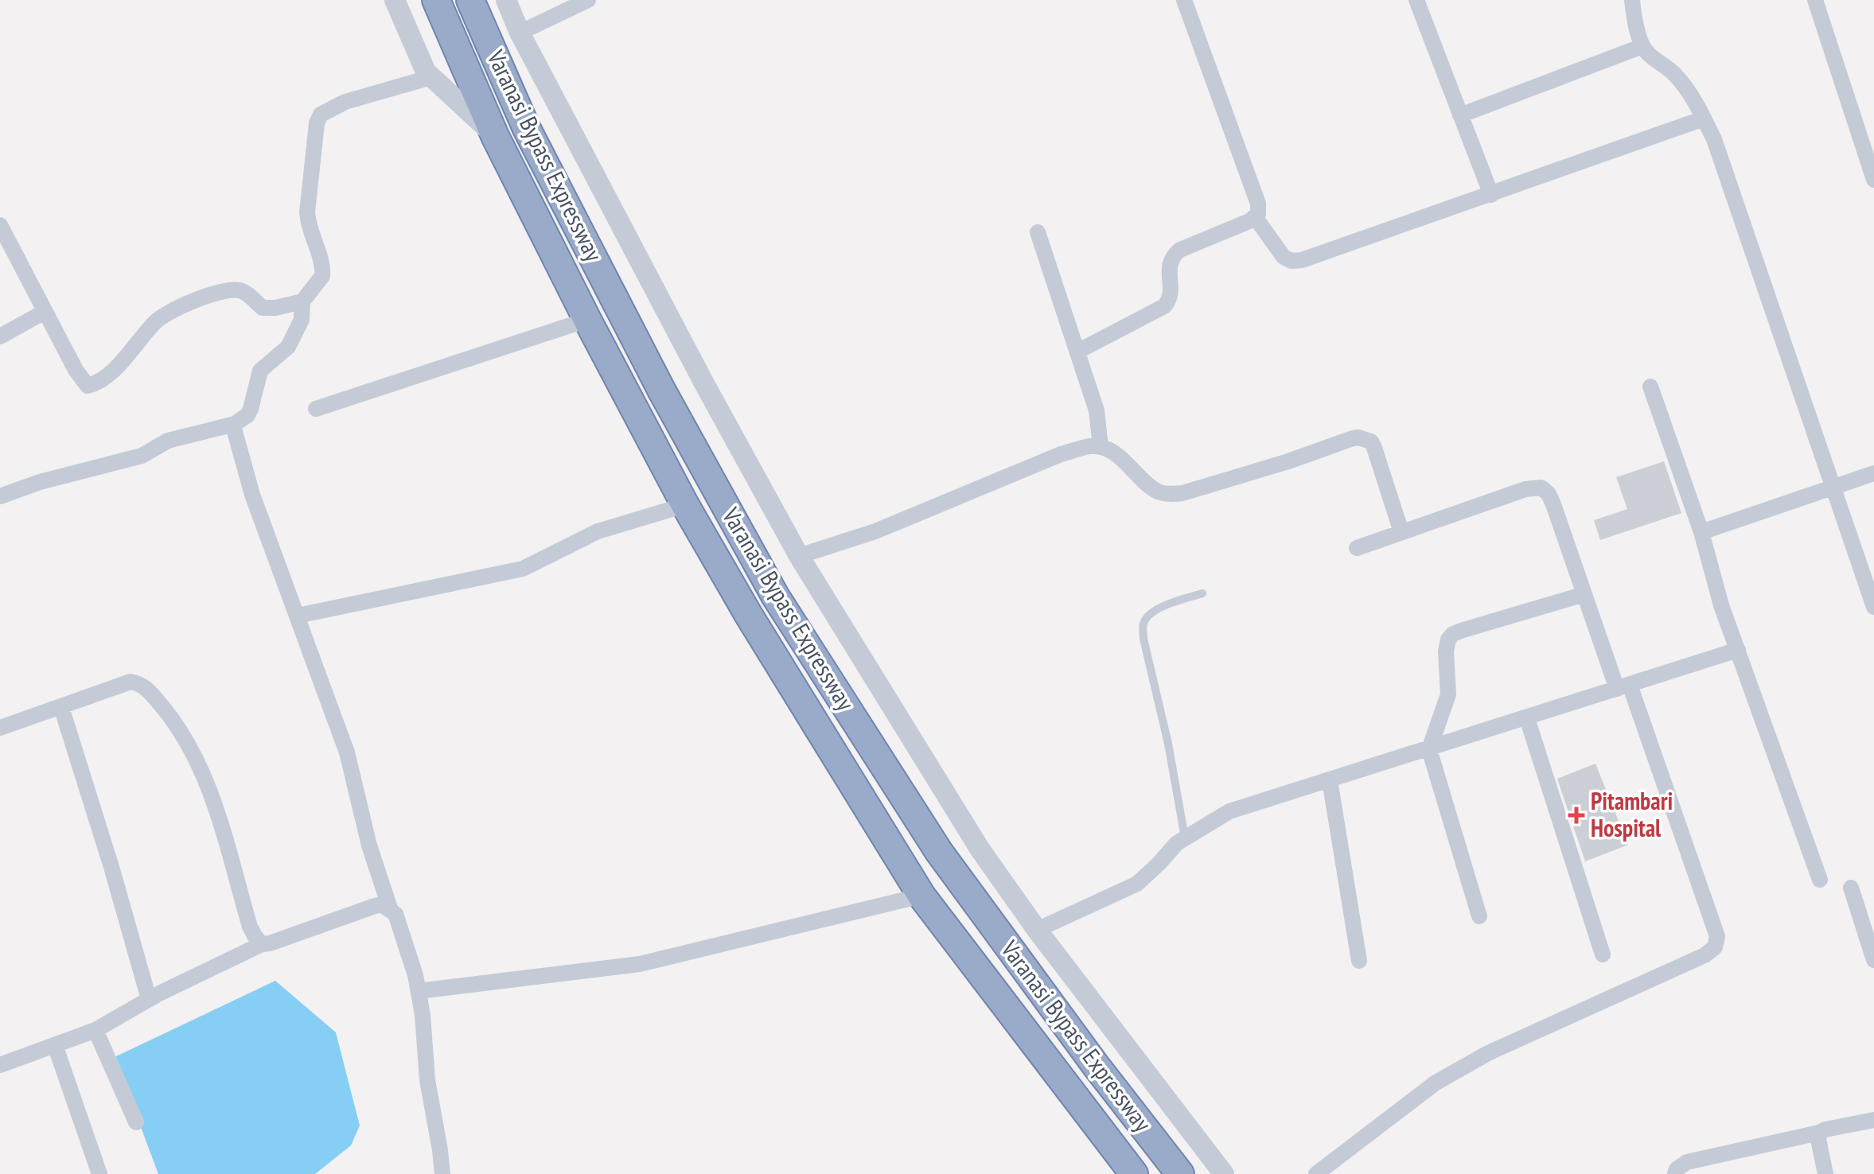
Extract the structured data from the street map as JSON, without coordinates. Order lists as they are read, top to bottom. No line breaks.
{"streets":{"highway":["Varanasi Bypass Expressway"]},"places":{"health":["Pitambari Hospital"]}}
